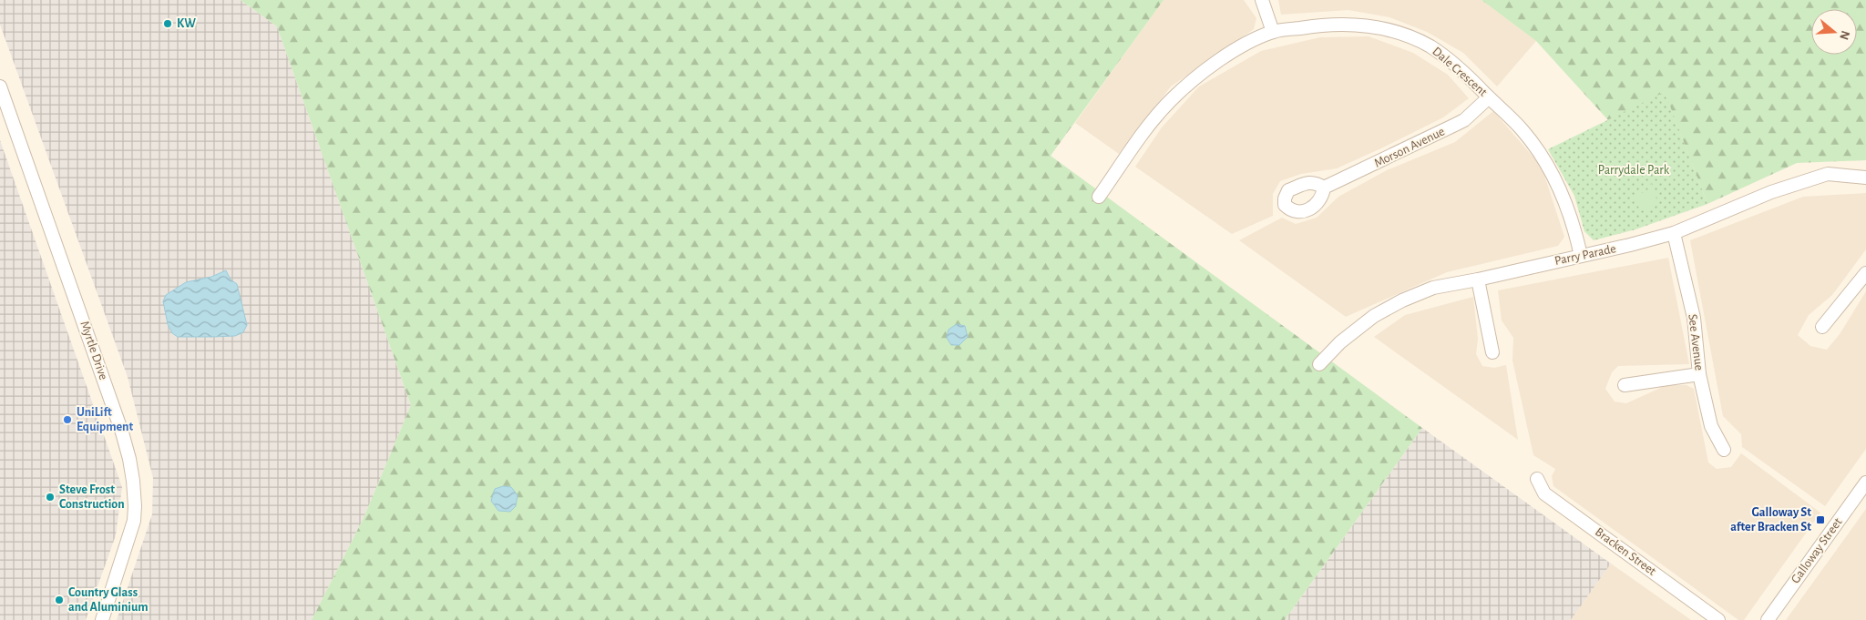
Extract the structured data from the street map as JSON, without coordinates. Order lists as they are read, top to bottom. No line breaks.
{"streets":{"street":["Dale Crescent","Morson Avenue","Parry Parade","See Avenue","Myrtle Drive","Galloway Street","Bracken Street"]},"crossings":[["Dale Crescent","Morson Avenue"],["Dale Crescent","Parry Parade"],["Parry Parade","See Avenue"]],"parks":["Parrydale Park"],"places":{"other":["KW","UniLift Equipment","Steve Frost Construction","Country Glass and Aluminium"],"transit":["Galloway St after Bracken St"]},"north":"right"}
